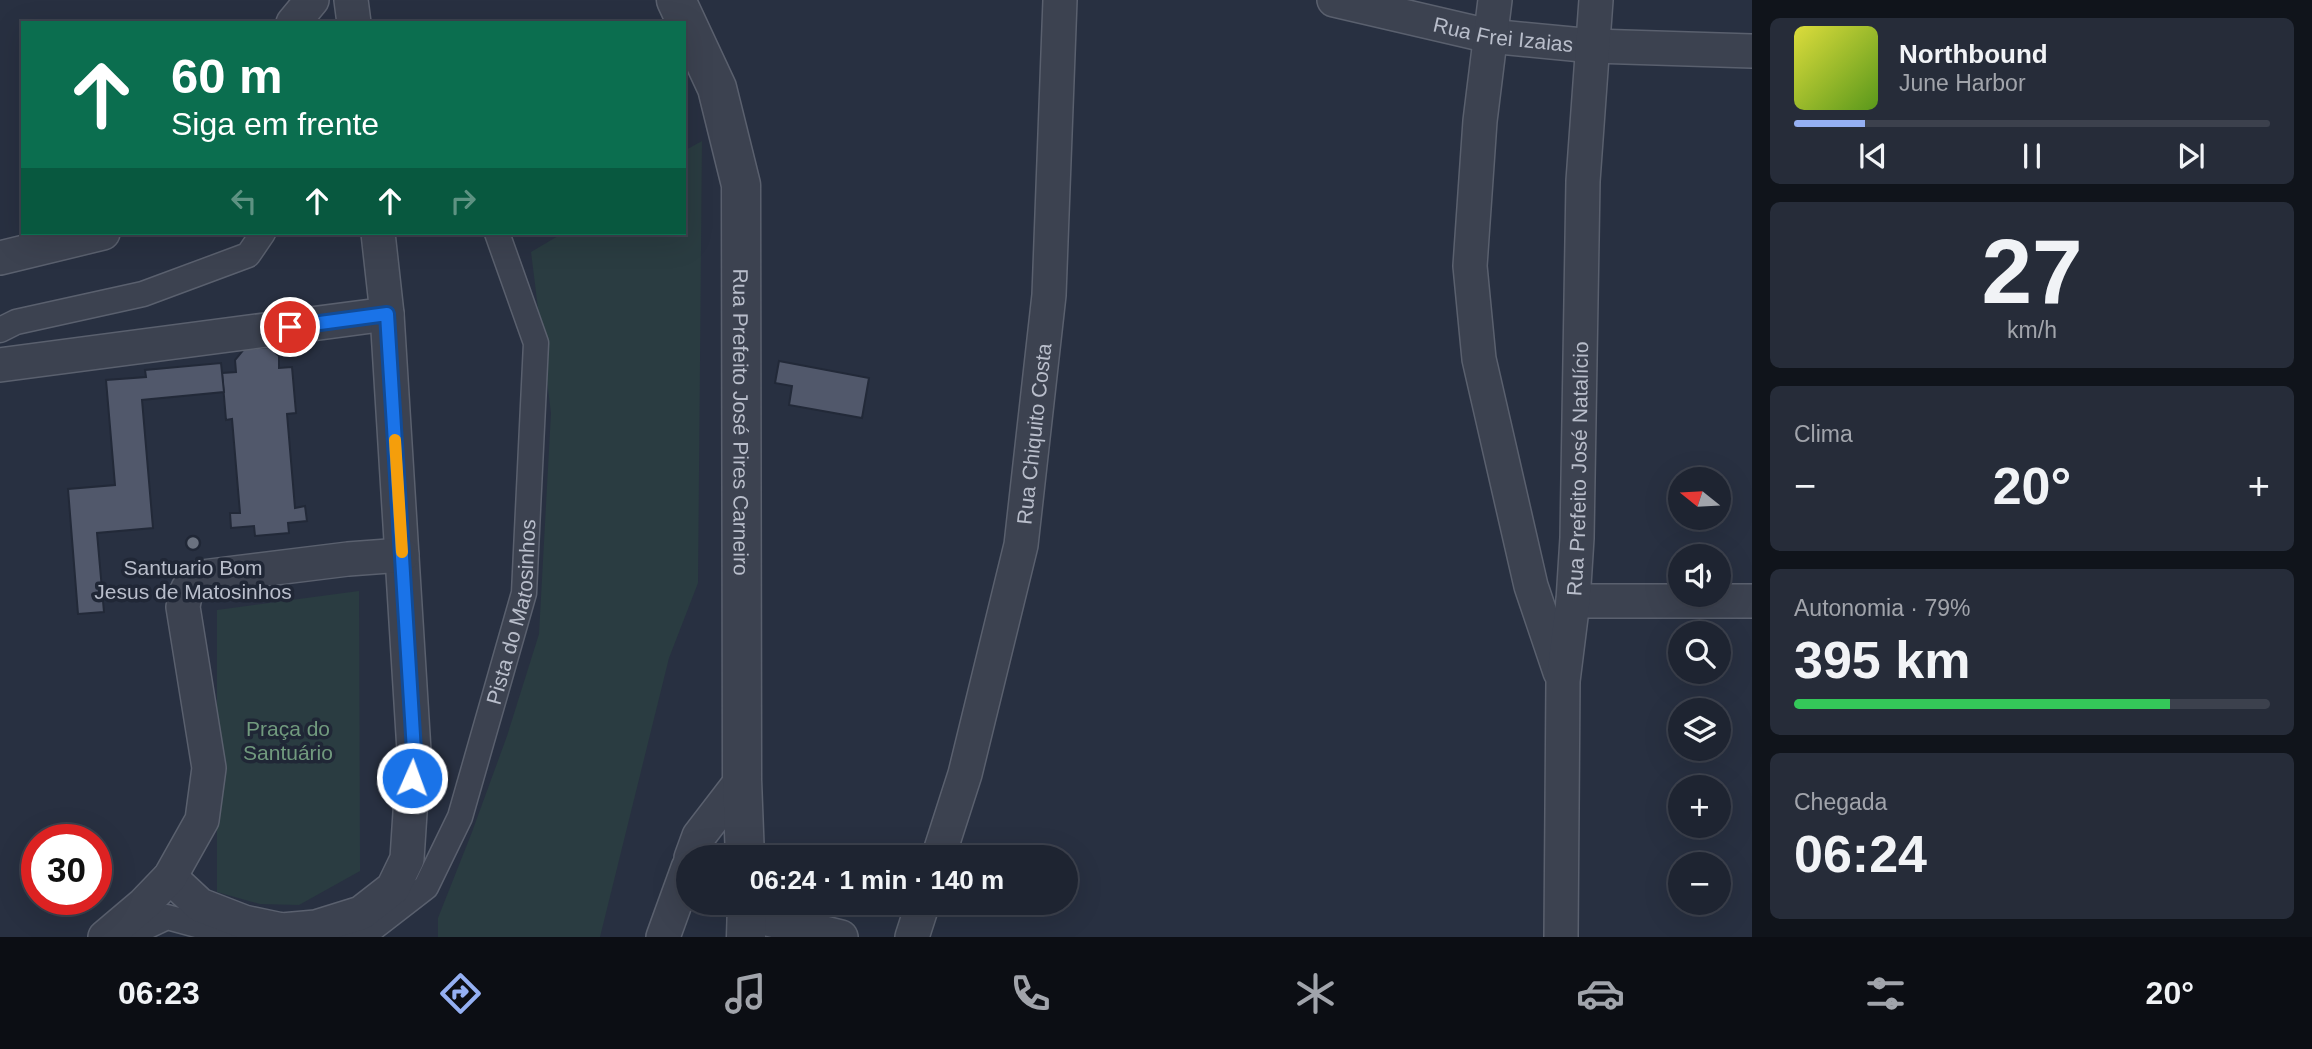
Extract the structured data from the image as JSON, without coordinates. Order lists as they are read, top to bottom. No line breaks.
{"streets":{"street":["Rua Frei Izaias","Rua Prefeito José Pires Carneiro","Rua Chiquito Costa","Rua Prefeito José Natalício","Pista do Matosinhos"]},"crossings":[["Rua Frei Izaias","Rua Prefeito José Natalício"]],"parks":["Praça do Santuário"],"places":["Santuario Bom Jesus de Matosinhos"],"north":"left","page":{"turn":["60 m","Siga em frente"],"song":["Northbound","June Harbor"],"tile":[["27","km/h"],"Clima",["Autonomia · 79%","395 km"],["Chegada","06:24"]],"heat":["−","20°","+"],"map_buttons":["+","−"],"limit":"30","trip":"06:24 · 1 min · 140 m","tabs":["06:23","20°"]}}
